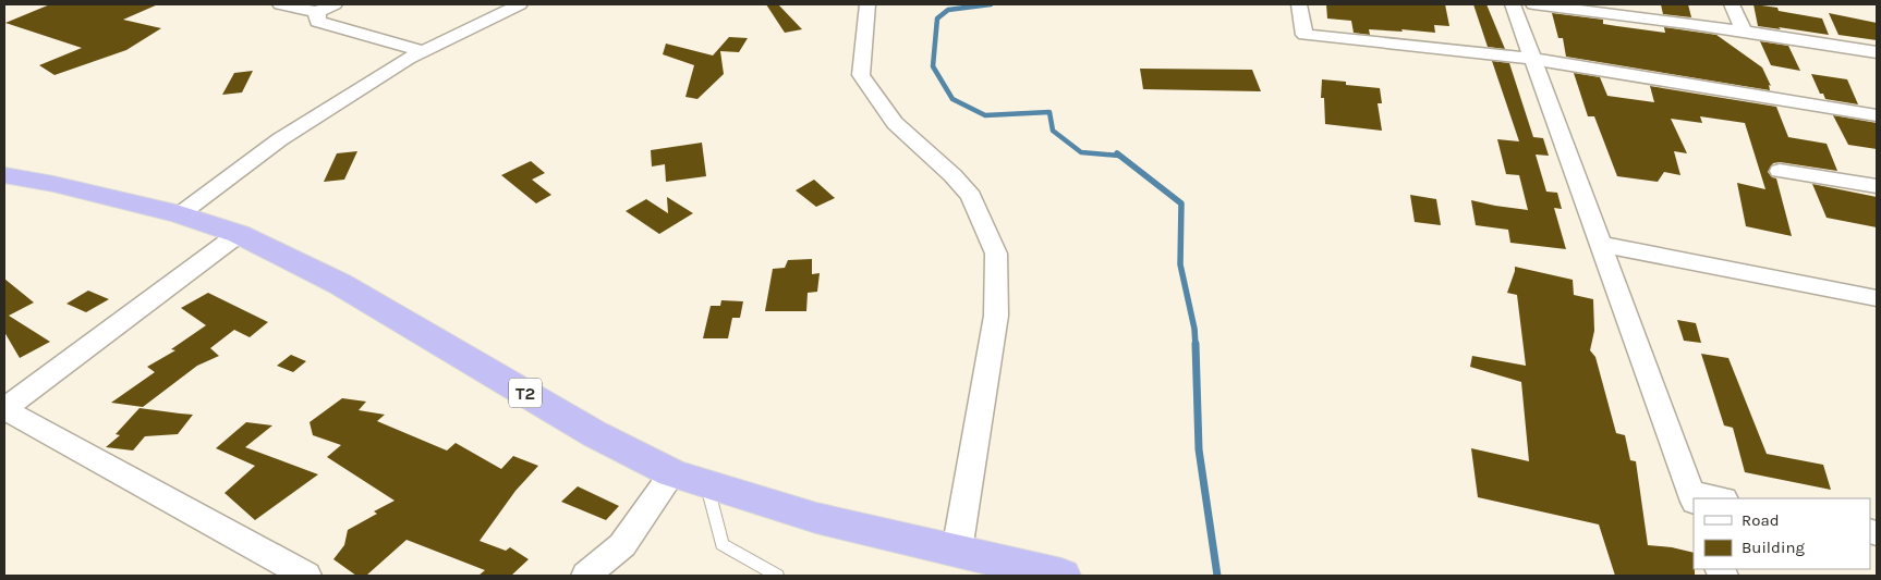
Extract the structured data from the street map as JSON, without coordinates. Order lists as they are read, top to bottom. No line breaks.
{"streets":{"highway":["T2"]},"legend":["Road","Building"]}
